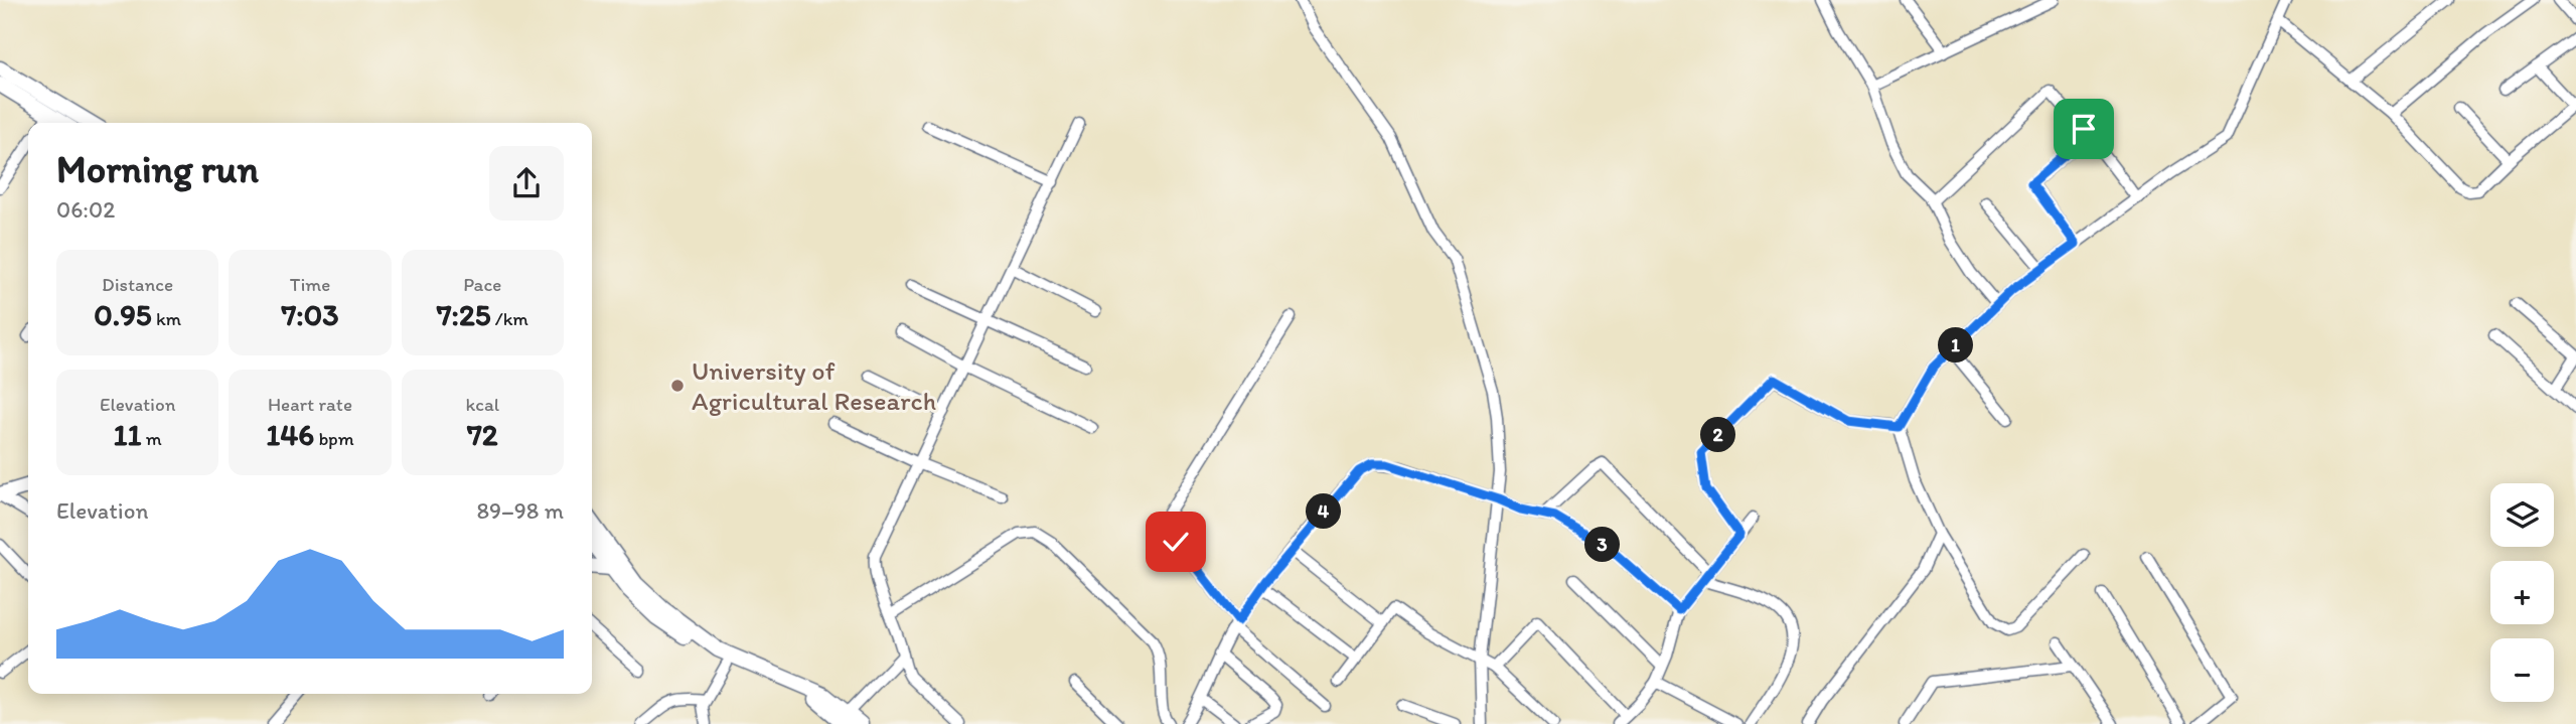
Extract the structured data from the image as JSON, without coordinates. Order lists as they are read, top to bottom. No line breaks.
{"places":["University of Agricultural Research"],"page":{"heading":["Morning run","06:02"],"stats":[["Distance","0.95 km"],["Time","7:03"],["Pace","7:25 /km"],["Elevation","11 m"],["Heart rate","146 bpm"],["kcal","72"]],"pins":["1","2","4","3"],"chart":["Elevation","89–98 m"],"map_buttons":["+","−"]}}
